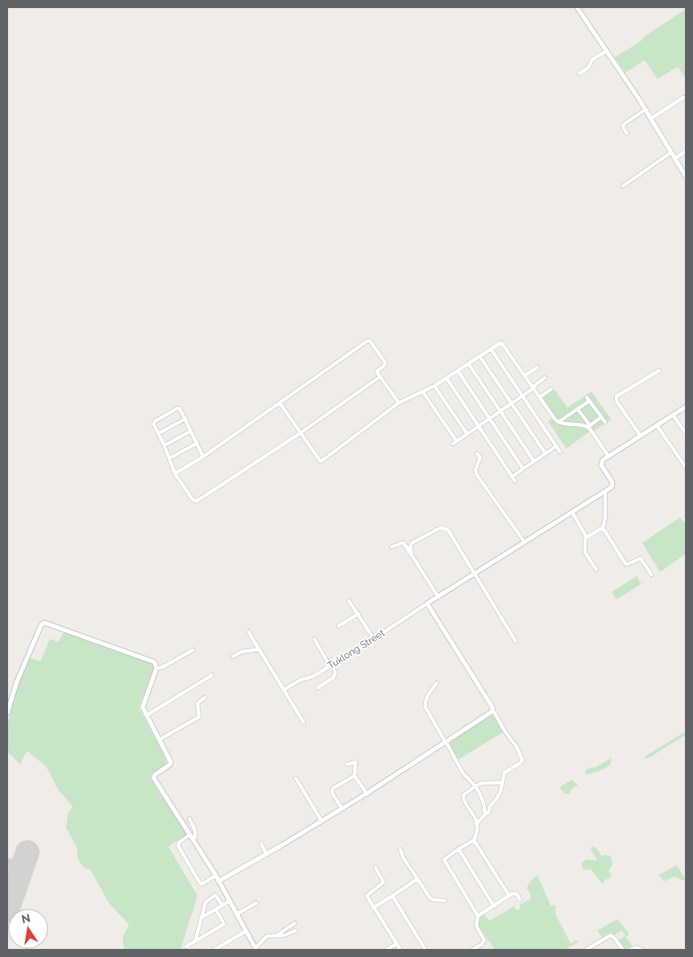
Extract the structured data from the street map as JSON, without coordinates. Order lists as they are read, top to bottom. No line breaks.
{"streets":{"street":["Tuklong Street"]},"north":"top"}
